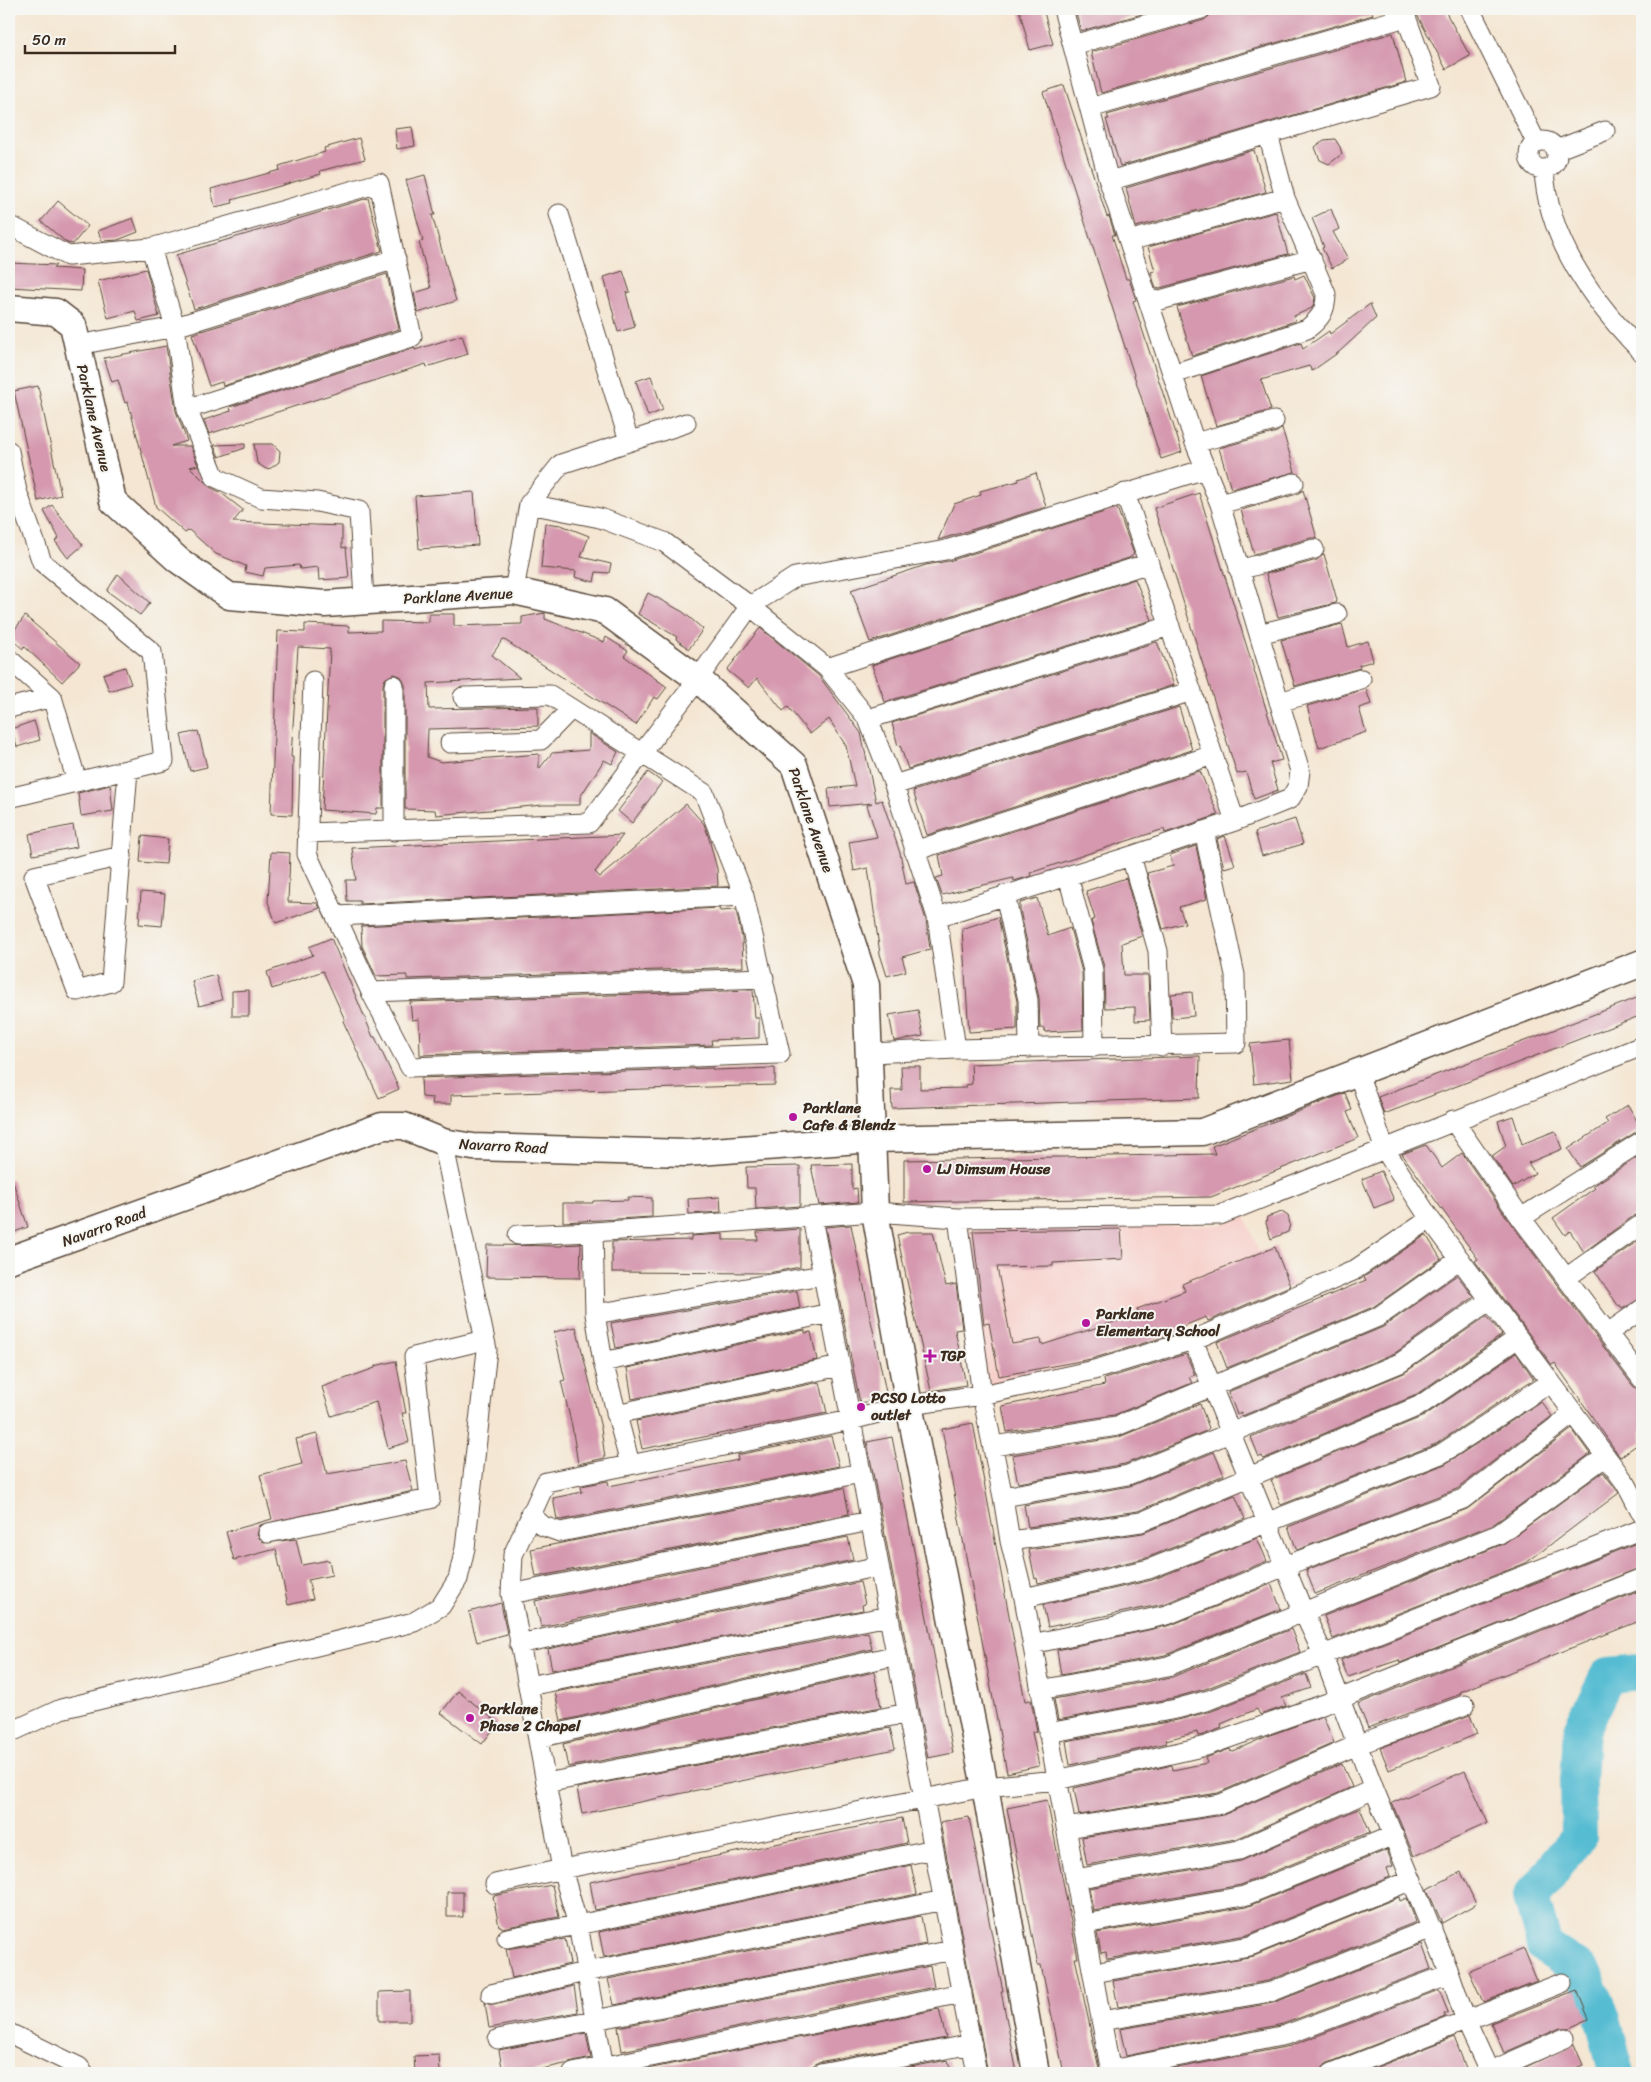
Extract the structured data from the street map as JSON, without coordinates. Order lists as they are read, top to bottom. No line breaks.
{"streets":{"street":["Parklane Avenue","Navarro Road"]},"crossings":[["Parklane Avenue","Navarro Road"]],"places":{"other":["Parklane Cafe & Blendz","LJ Dimsum House","Parklane Elementary School","PCSO Lotto outlet","Parklane Phase 2 Chapel"],"health":["TGP"]},"scale_bar":"50 m"}
